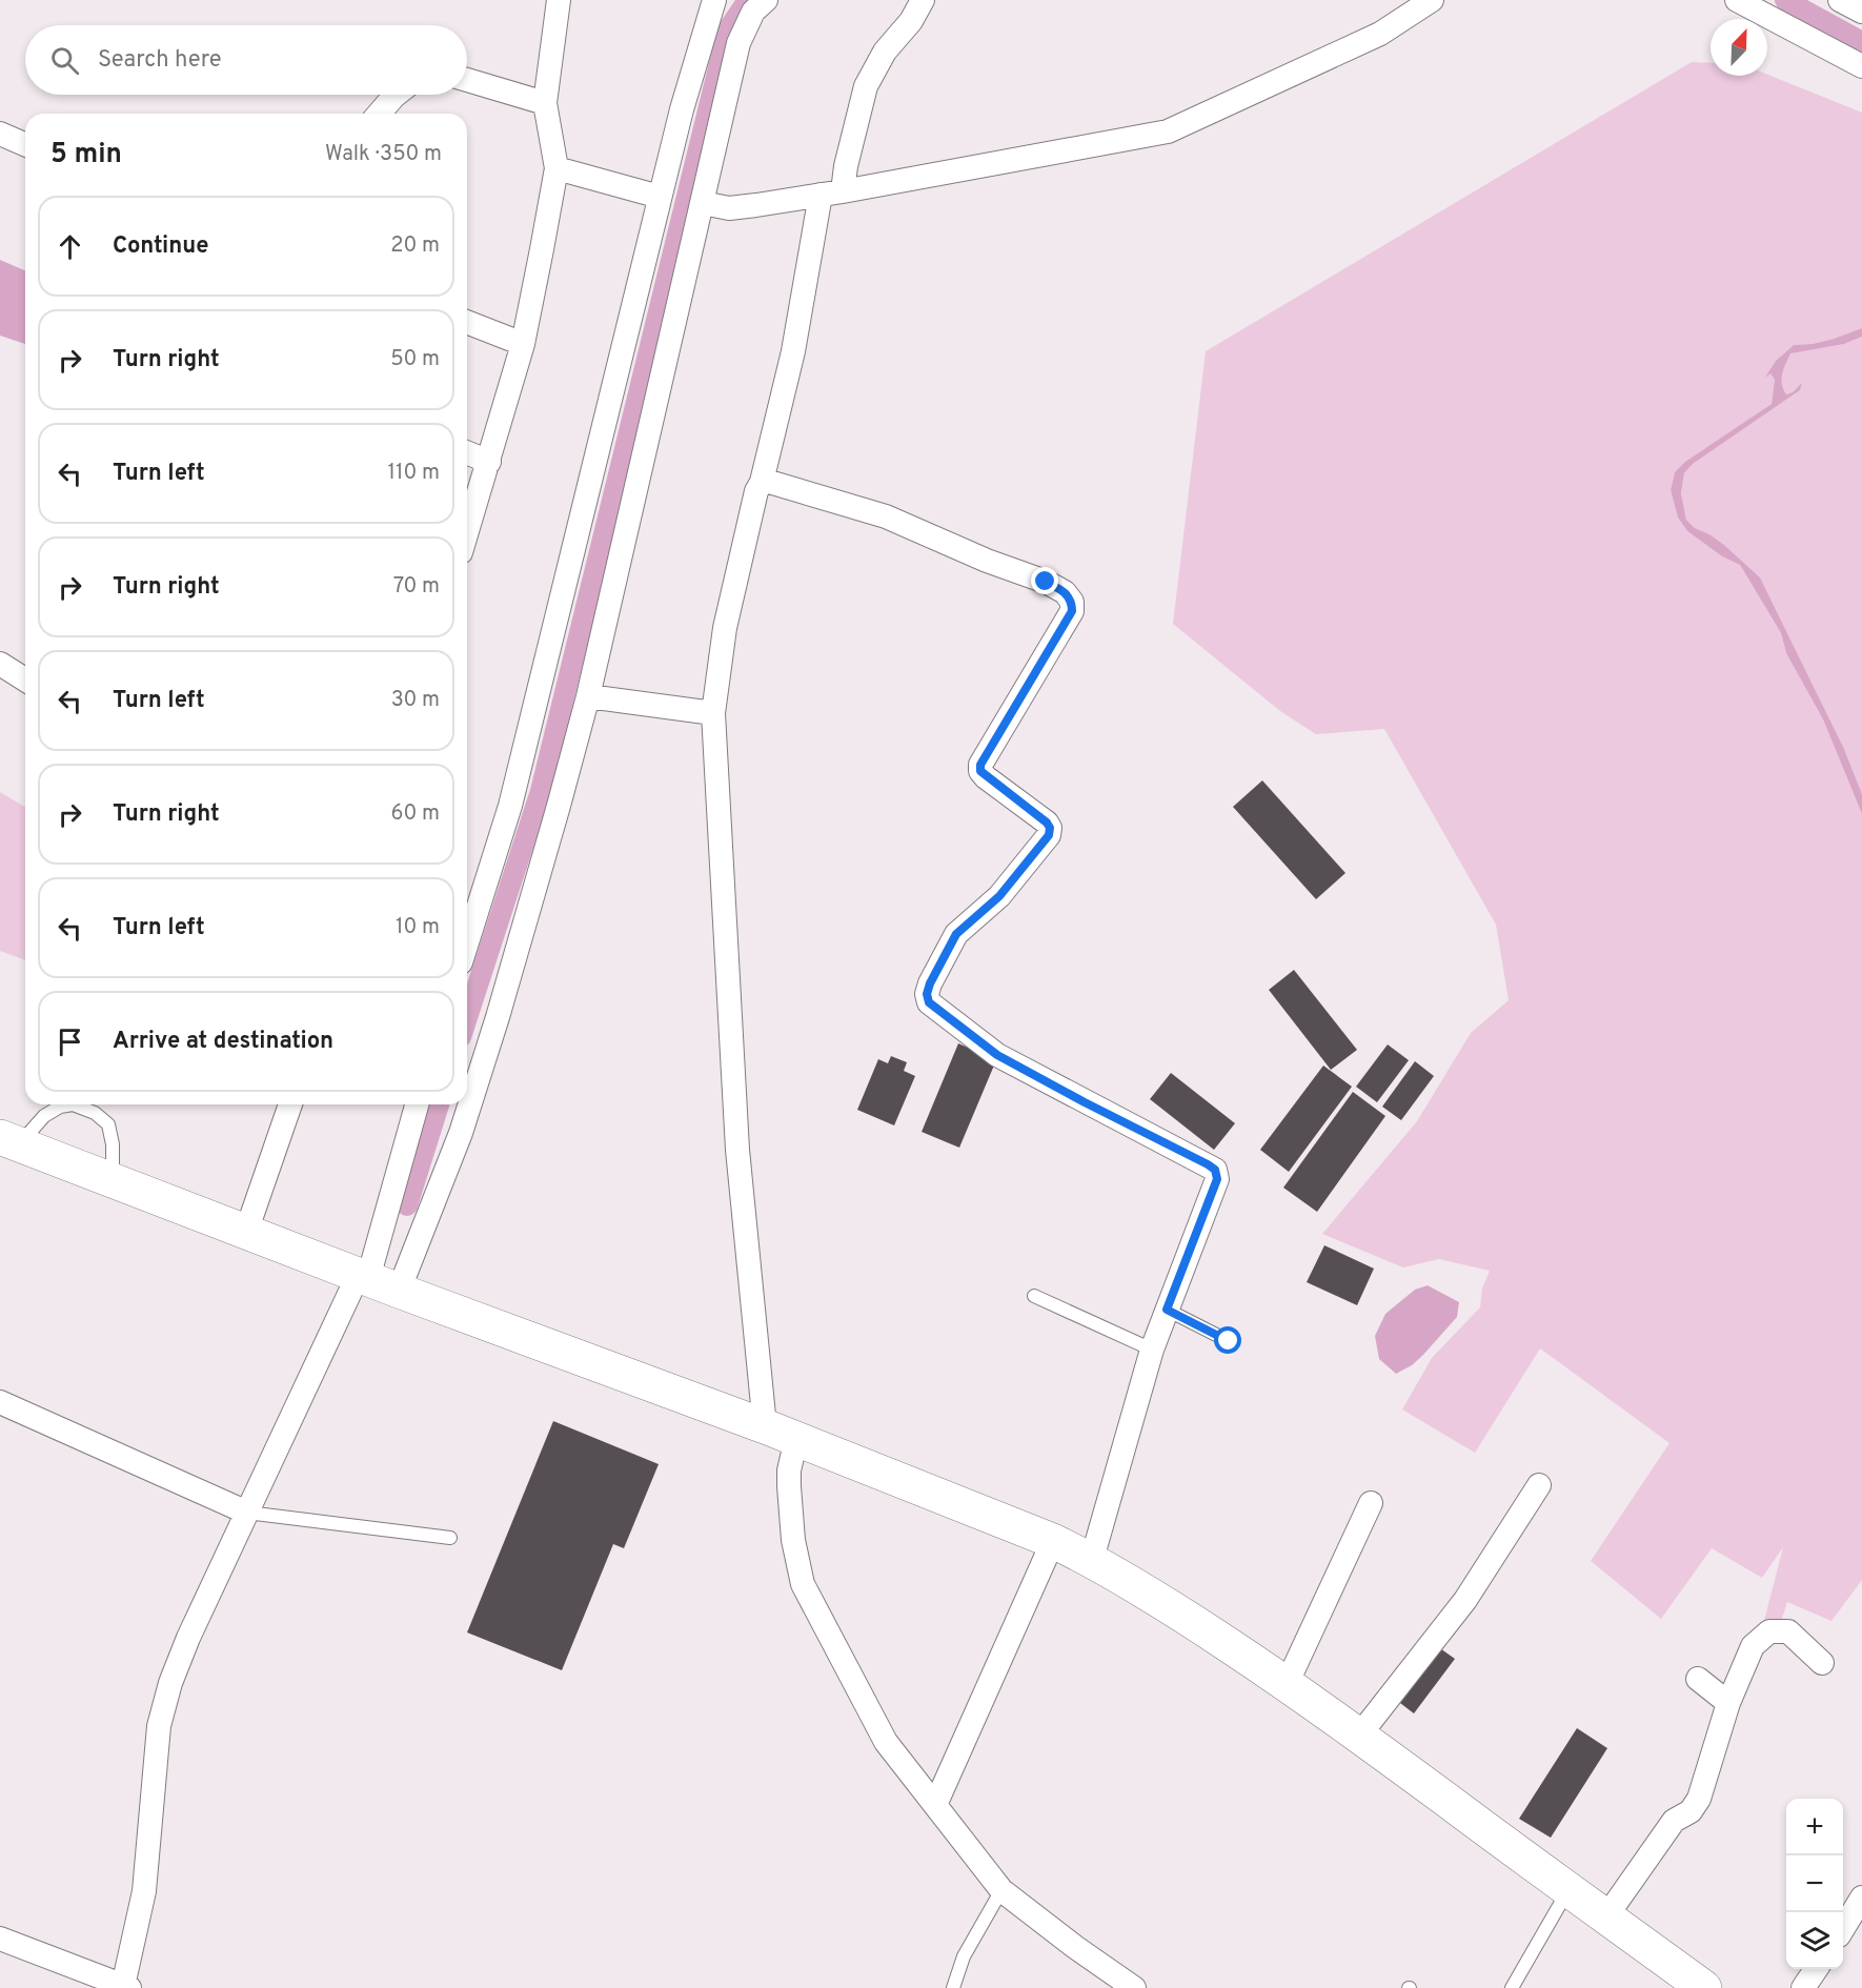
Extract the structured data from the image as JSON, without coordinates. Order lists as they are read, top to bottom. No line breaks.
{"north":"top right","page":{"search":"Search here","heading":["5 min","Walk · 350 m"],"list":[["Continue","20 m"],["Turn right","50 m"],["Turn left","110 m"],["Turn right","70 m"],["Turn left","30 m"],["Turn right","60 m"],["Turn left","10 m"],"Arrive at destination"],"map_buttons":["+","−"]}}
